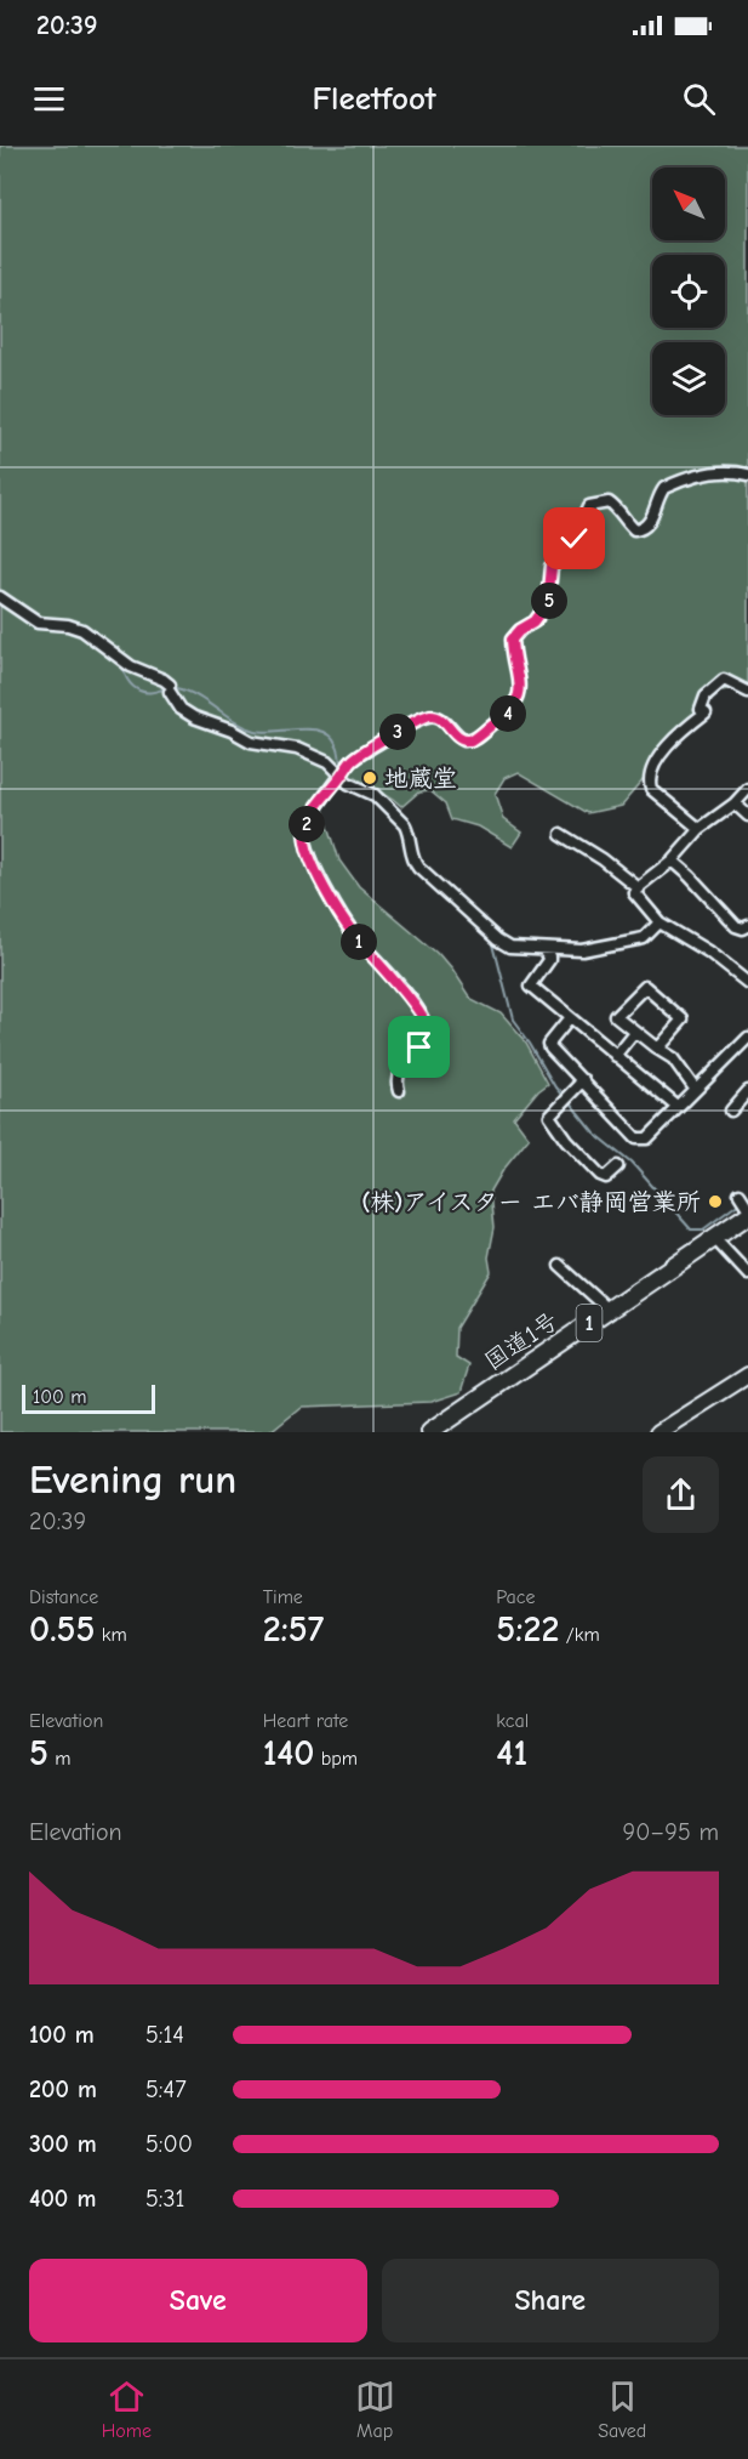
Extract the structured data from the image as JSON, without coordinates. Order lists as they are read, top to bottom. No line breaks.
{"streets":{"highway":["1","国道1号"]},"places":["地蔵堂","(株)アイスター エバ静岡営業所"],"scale_bar":"100 m","north":"top left","page":{"status":"20:39","header":"Fleetfoot","pins":["5","4","3","2","1"],"scale":"100 m","heading":["Evening run","20:39"],"stats":[["Distance","0.55 km"],["Time","2:57"],["Pace","5:22 /km"],["Elevation","5 m"],["Heart rate","140 bpm"],["kcal","41"]],"chart":["Elevation","90–95 m"],"list":[{"name":"100 m","note":"5:14"},{"name":"200 m","note":"5:47"},{"name":"300 m","note":"5:00"},{"name":"400 m","note":"5:31"}],"buttons":["Save","Share"],"tabs":["Home","Map","Saved"]}}
